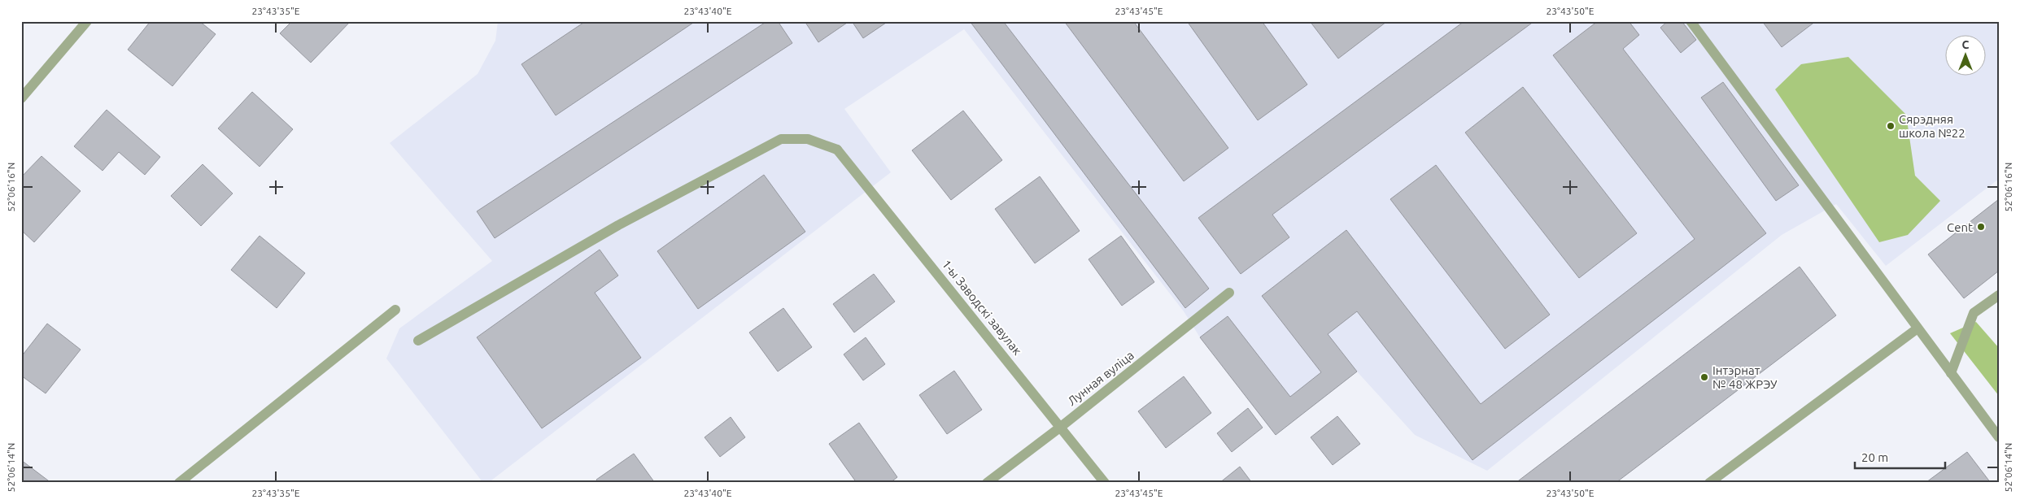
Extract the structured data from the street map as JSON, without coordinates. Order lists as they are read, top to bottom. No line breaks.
{"streets":{"street":["1-ы Заводскі завулак","Лунная вуліца"]},"crossings":[["1-ы Заводскі завулак","Лунная вуліца"]],"places":["Сярэдняя школа №22","Cent","Інтэрнат № 48 ЖРЭУ"],"scale_bar":"20 m","north":"top","coordinates":["23°43'35\"E","23°43'40\"E","23°43'45\"E","23°43'50\"E","52°06'16\"N","52°06'14\"N"]}
